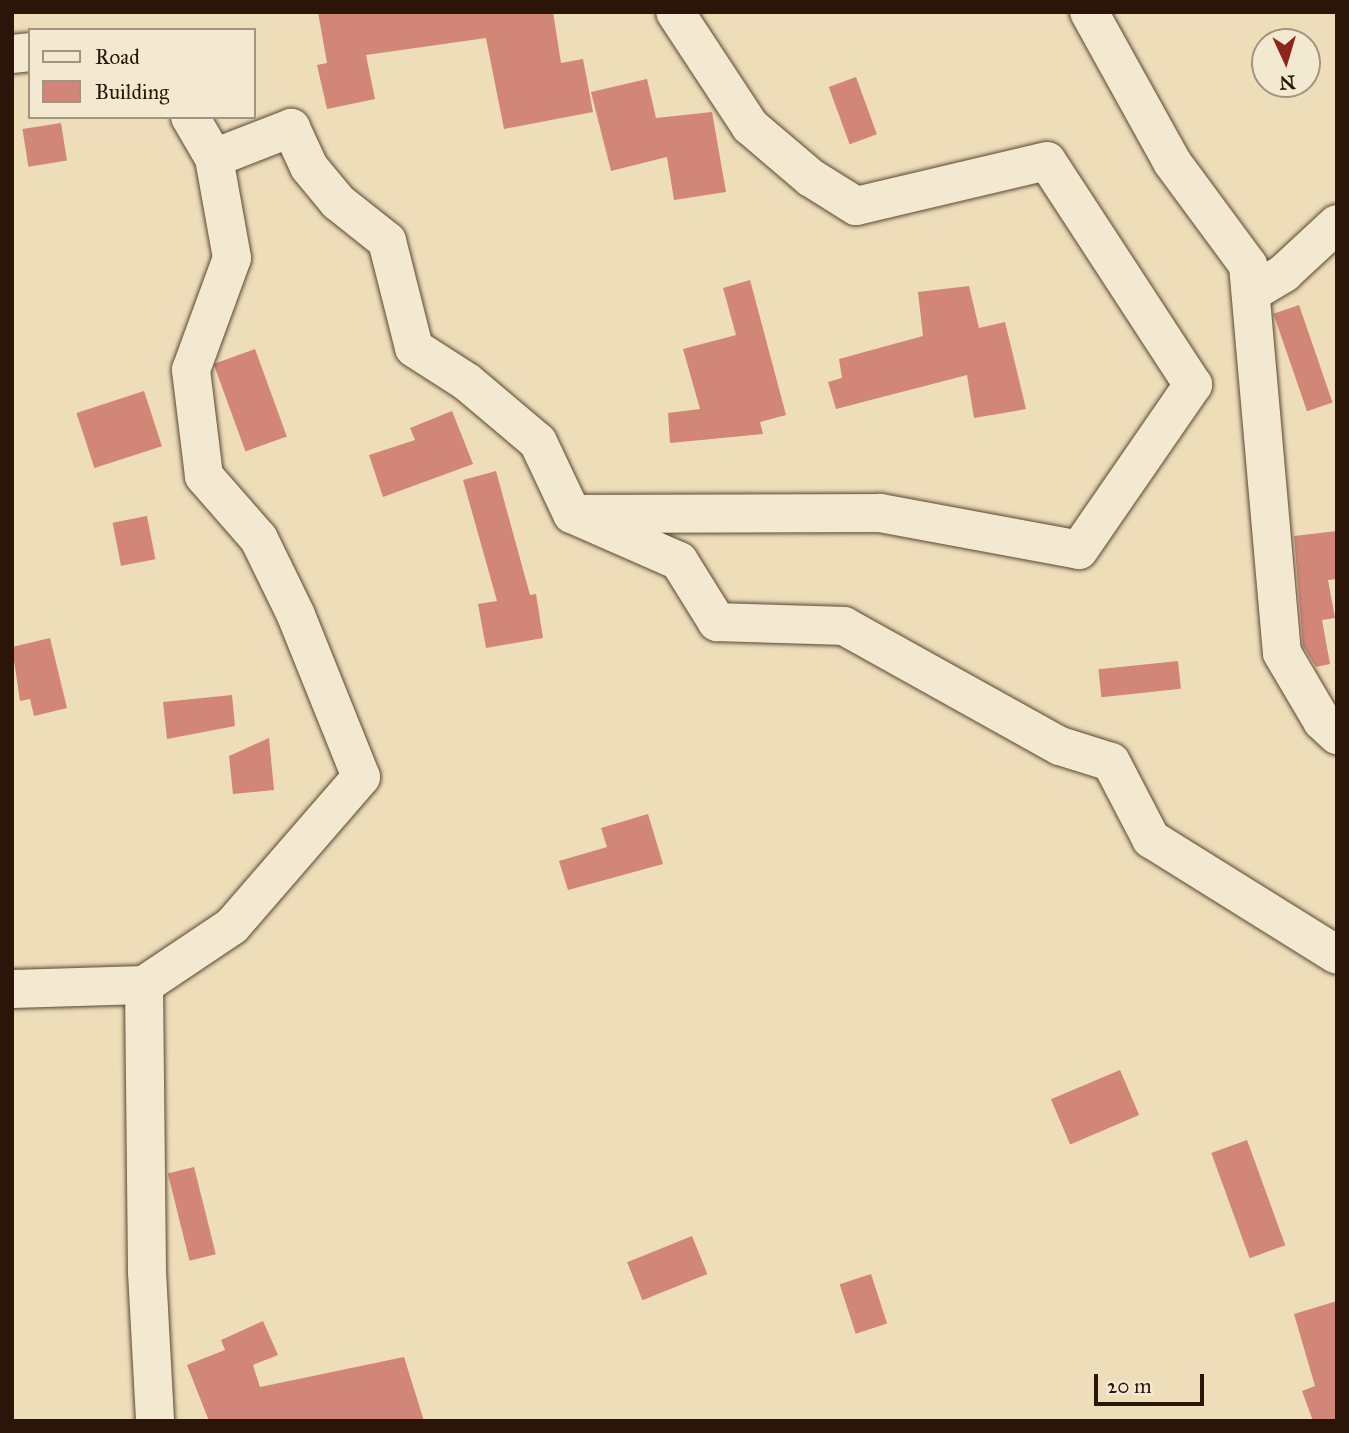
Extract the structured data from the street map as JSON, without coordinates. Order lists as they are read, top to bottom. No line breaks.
{"legend":["Road","Building"],"scale_bar":"20 m","north":"bottom"}
